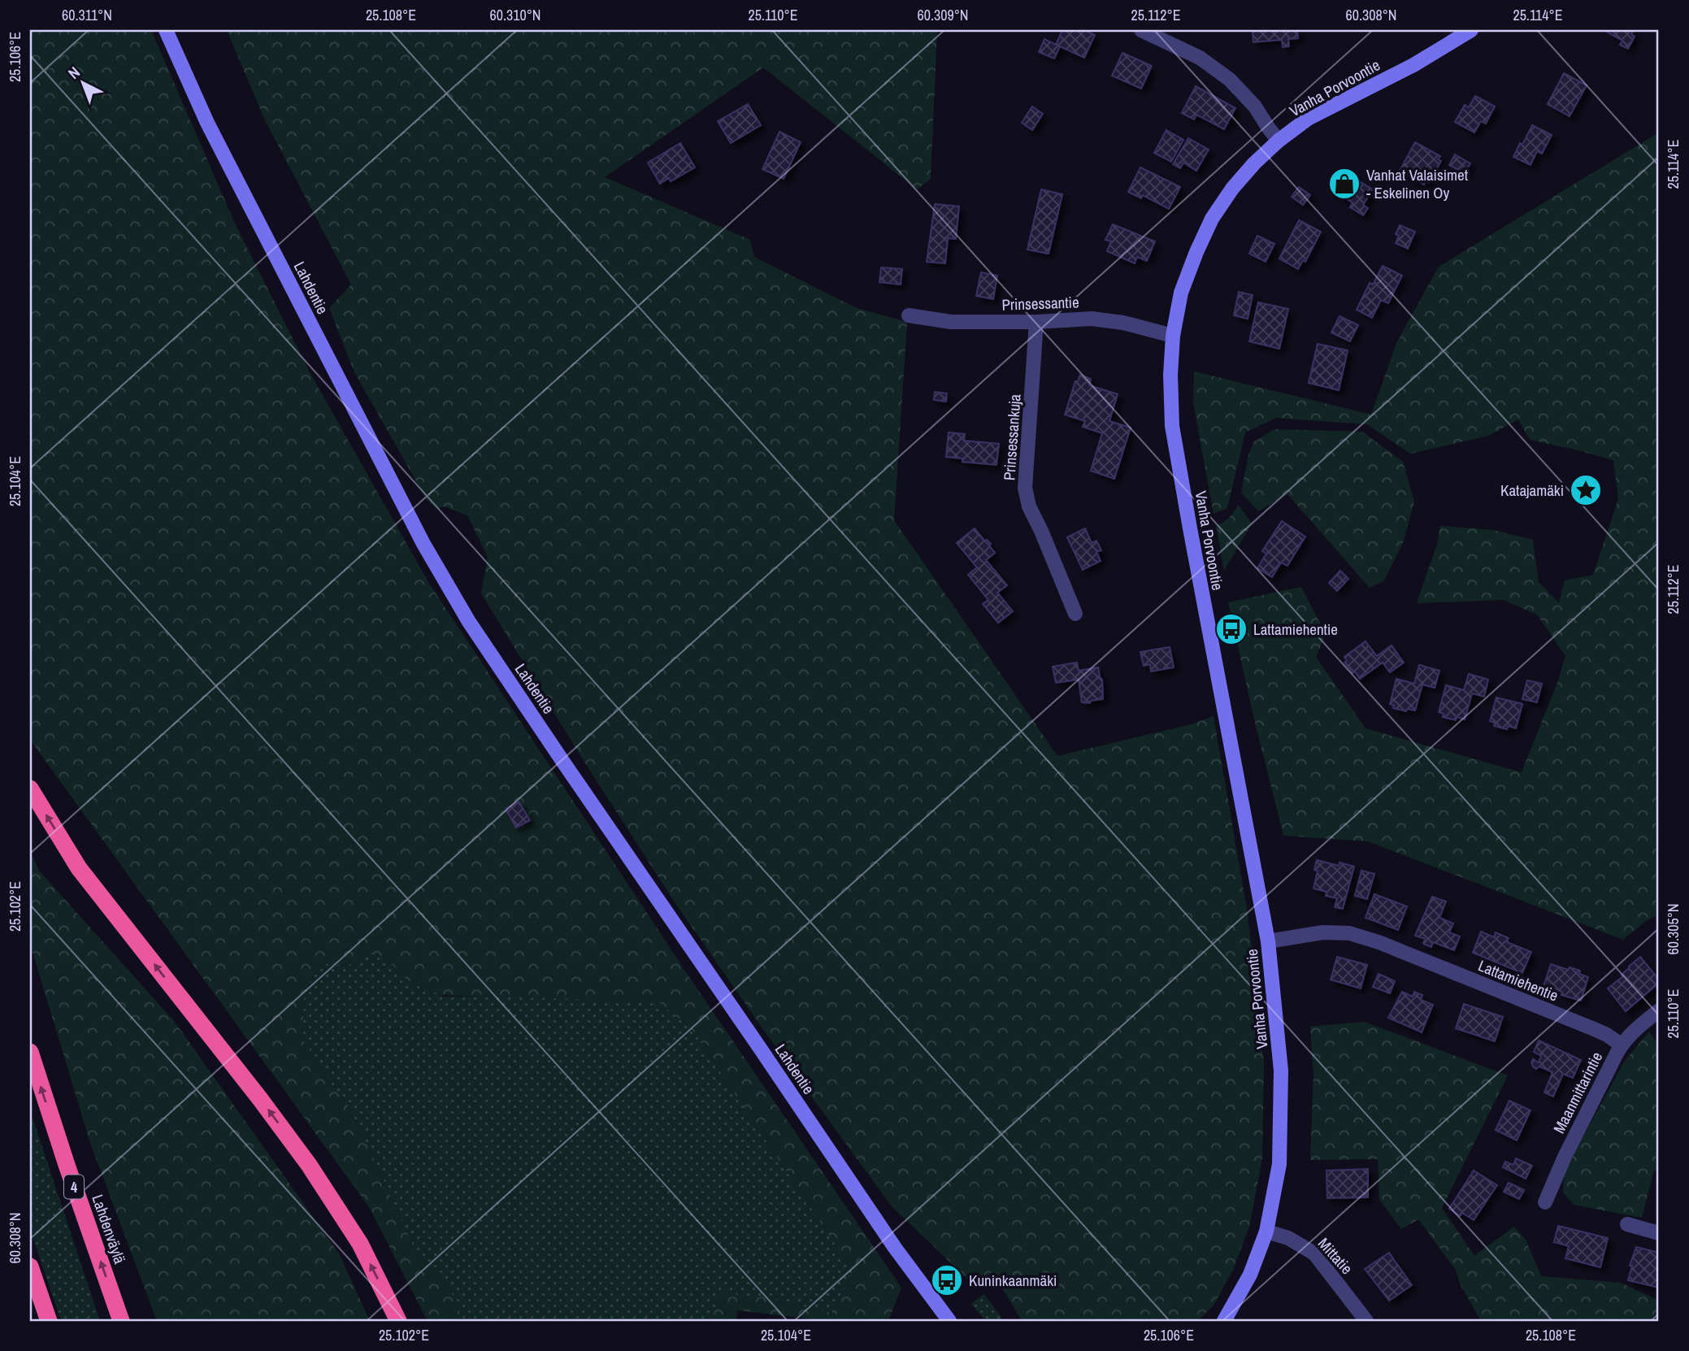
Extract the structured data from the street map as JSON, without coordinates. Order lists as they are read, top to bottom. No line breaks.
{"streets":{"highway":["4","Lahdenväylä"],"main road":["Vanha Porvoontie","Lahdentie"],"street":["Prinsessantie","Prinsessankuja","Lattamiehentie","Maanmittarintie","Mittatie"]},"crossings":[["Vanha Porvoontie","Prinsessantie"],["Vanha Porvoontie","Lattamiehentie"],["Vanha Porvoontie","Mittatie"],["Prinsessantie","Prinsessankuja"],["Lattamiehentie","Maanmittarintie"]],"one_way":["Lahdenväylä"],"places":{"shop":["Vanhat Valaisimet - Eskelinen Oy"],"place":["Katajamäki"],"bus stop":["Lattamiehentie","Kuninkaanmäki"]},"north":"top left","coordinates":["60.311°N","25.108°E","60.310°N","25.110°E","60.309°N","25.112°E","60.308°N","25.114°E","25.106°E","25.104°E","25.102°E","60.305°N"]}
